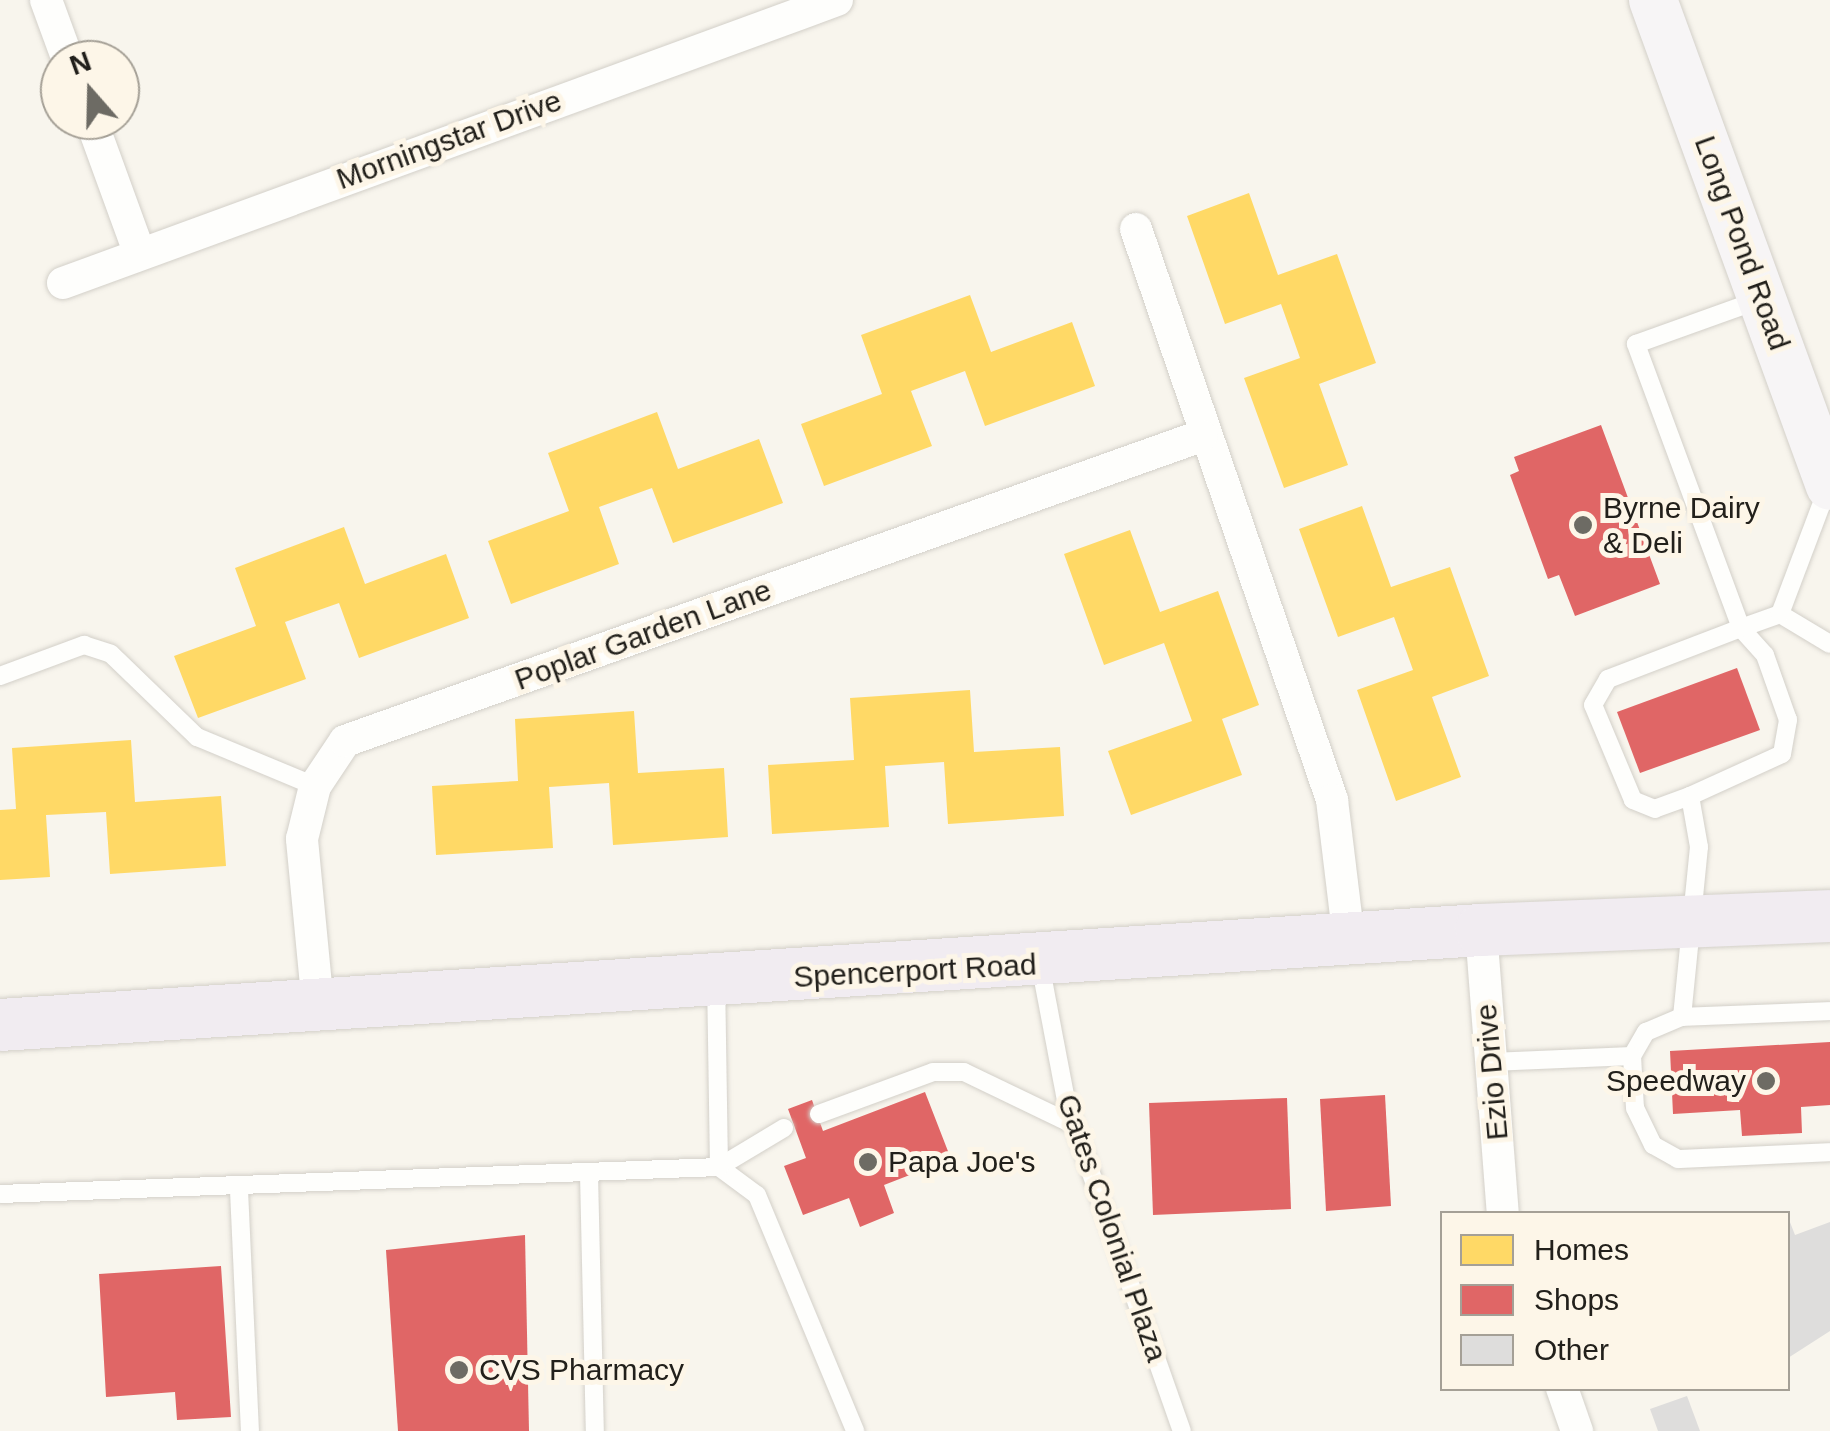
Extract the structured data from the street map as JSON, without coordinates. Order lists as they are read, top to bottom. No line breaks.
{"streets":{"main road":["Long Pond Road","Spencerport Road"],"street":["Morningstar Drive","Poplar Garden Lane","Ezio Drive"],"lane":["Gates Colonial Plaza"]},"crossings":[["Poplar Garden Lane","Spencerport Road"],["Spencerport Road","Ezio Drive"],["Spencerport Road","Gates Colonial Plaza"]],"places":["Byrne Dairy & Deli","Speedway","Papa Joe's","CVS Pharmacy"],"legend":["Homes","Shops","Other"],"north":"top"}
